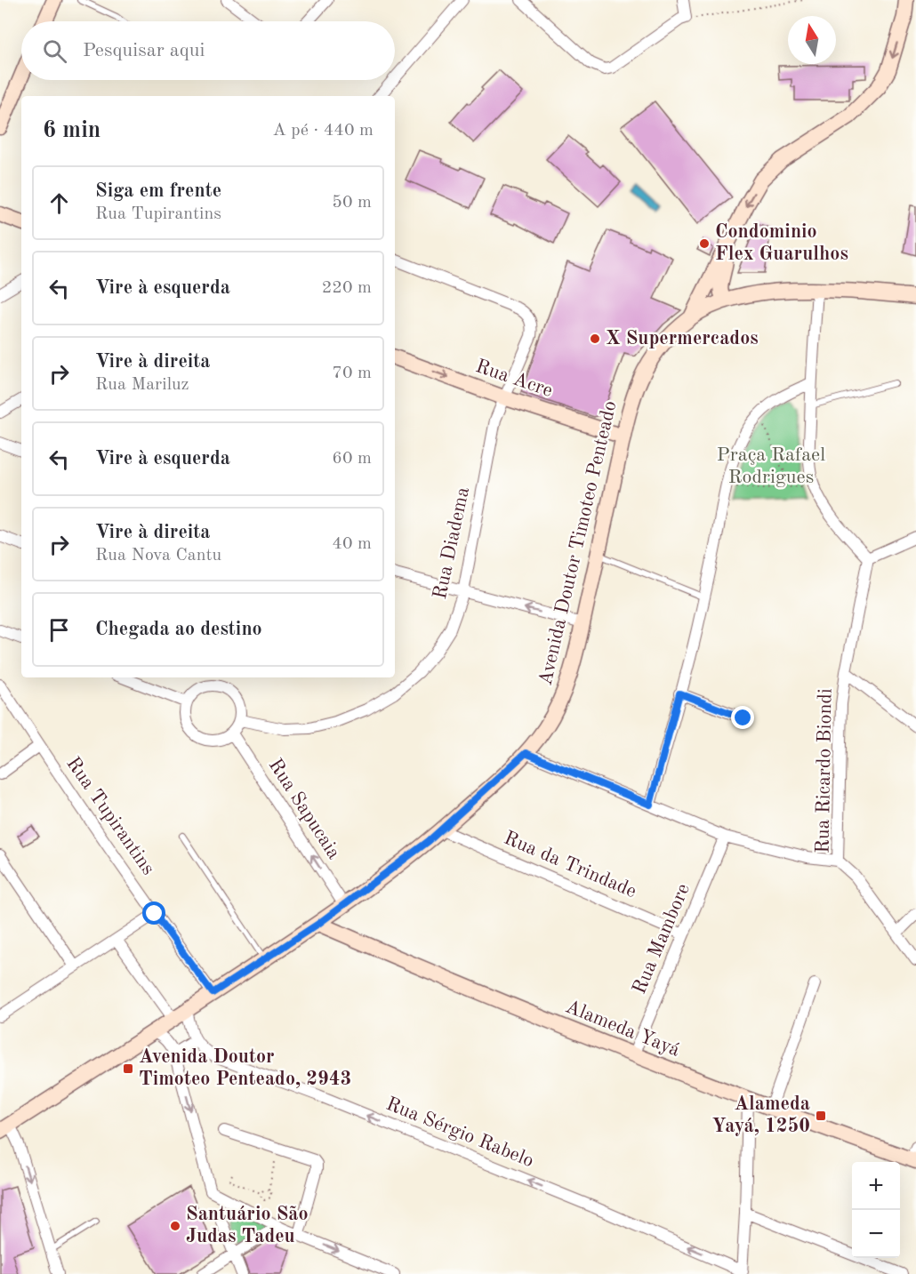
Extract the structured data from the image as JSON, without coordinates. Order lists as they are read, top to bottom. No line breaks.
{"streets":{"street":["Rua Acre","Rua Diadema","Avenida Doutor Timoteo Penteado","Rua Ricardo Biondi","Rua Sapucaia","Rua Tupirantins","Rua da Trindade","Rua Mambore","Alameda Yayá","Rua Sérgio Rabelo"]},"crossings":[["Rua Acre","Rua Diadema"],["Rua Acre","Avenida Doutor Timoteo Penteado"],["Rua Diadema","Rua Sapucaia"],["Avenida Doutor Timoteo Penteado","Rua Sapucaia"],["Avenida Doutor Timoteo Penteado","Rua Tupirantins"],["Avenida Doutor Timoteo Penteado","Rua da Trindade"],["Avenida Doutor Timoteo Penteado","Alameda Yayá"],["Rua da Trindade","Rua Mambore"],["Rua Mambore","Alameda Yayá"]],"one_way":["Rua Acre","Rua Sapucaia","Rua Sérgio Rabelo"],"parks":["Praça Rafael Rodrigues"],"places":{"other":["Condominio Flex Guarulhos","X Supermercados","Santuário São Judas Tadeu"],"transit":["Avenida Doutor Timoteo Penteado, 2943","Alameda Yayá, 1250"]},"north":"top","page":{"search":"Pesquisar aqui","heading":["6 min","A pé · 440 m"],"list":[["Siga em frente","Rua Tupirantins","50 m"],["Vire à esquerda","220 m"],["Vire à direita","Rua Mariluz","70 m"],["Vire à esquerda","60 m"],["Vire à direita","Rua Nova Cantu","40 m"],"Chegada ao destino"],"map_buttons":["+","−"]}}
